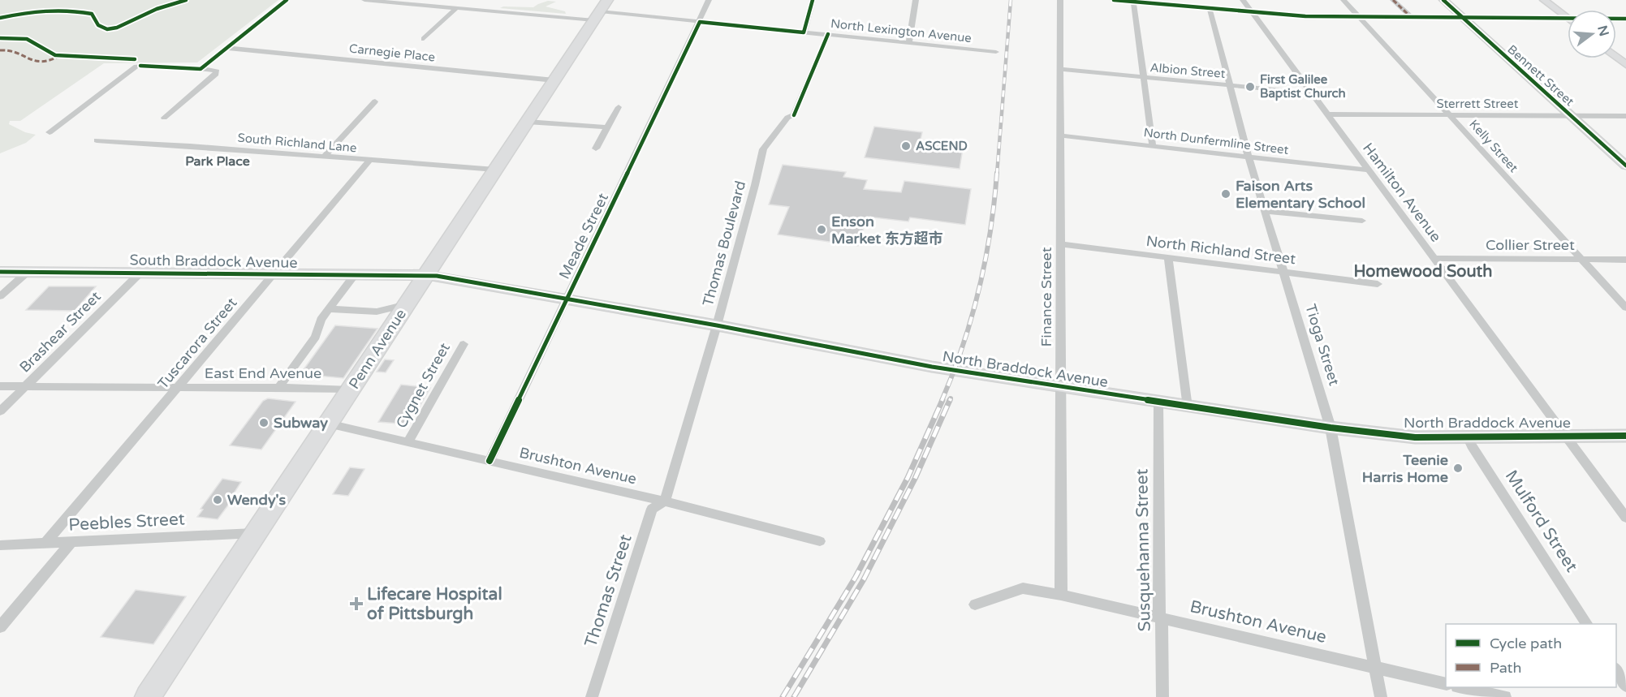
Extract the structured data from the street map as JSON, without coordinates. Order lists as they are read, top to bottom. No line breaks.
{"streets":{"highway":["Penn Avenue"],"main road":["Bennett Street","South Braddock Avenue","North Braddock Avenue"],"street":["North Lexington Avenue","Carnegie Place","Albion Street","Sterrett Street","North Dunfermline Street","South Richland Lane","Kelly Street","Hamilton Avenue","Meade Street","Thomas Boulevard","Collier Street","North Richland Street","Finance Street","Brashear Street","Tuscarora Street","Tioga Street","East End Avenue","Cygnet Street","Brushton Avenue","Mulford Street","Peebles Street","Susquehanna Street","Thomas Street"]},"crossings":[["North Lexington Avenue","Meade Street"],["North Lexington Avenue","Thomas Boulevard"],["North Lexington Avenue","Penn Avenue"],["Carnegie Place","Penn Avenue"],["Albion Street","Hamilton Avenue"],["Albion Street","Finance Street"],["Albion Street","Tioga Street"],["Bennett Street","Sterrett Street"],["Sterrett Street","Kelly Street"],["Sterrett Street","Hamilton Avenue"],["North Dunfermline Street","Hamilton Avenue"],["North Dunfermline Street","Finance Street"],["North Dunfermline Street","Tioga Street"],["South Richland Lane","Tuscarora Street"],["South Richland Lane","Penn Avenue"],["Kelly Street","Collier Street"],["Hamilton Avenue","Collier Street"],["Hamilton Avenue","North Braddock Avenue"],["Meade Street","North Braddock Avenue"],["Meade Street","Brushton Avenue"],["Thomas Boulevard","North Braddock Avenue"],["Thomas Boulevard","Brushton Avenue"],["Thomas Boulevard","Thomas Street"],["North Richland Street","Finance Street"],["North Richland Street","Tioga Street"],["South Braddock Avenue","Brashear Street"],["South Braddock Avenue","Tuscarora Street"],["South Braddock Avenue","Penn Avenue"],["South Braddock Avenue","North Braddock Avenue"],["Finance Street","North Braddock Avenue"],["Finance Street","Brushton Avenue"],["Brashear Street","East End Avenue"],["Tuscarora Street","East End Avenue"],["Tuscarora Street","Peebles Street"],["Tioga Street","North Braddock Avenue"],["Tioga Street","Brushton Avenue"],["Penn Avenue","North Braddock Avenue"],["Penn Avenue","East End Avenue"],["Penn Avenue","Brushton Avenue"],["Penn Avenue","Peebles Street"],["North Braddock Avenue","Mulford Street"],["North Braddock Avenue","Susquehanna Street"],["Cygnet Street","Brushton Avenue"],["Brushton Avenue","Susquehanna Street"],["Brushton Avenue","Thomas Street"]],"districts":["Park Place","Homewood South"],"places":{"other":["First Galilee Baptist Church","ASCEND","Faison Arts Elementary School","Enson Market 东方超市","Subway","Teenie Harris Home","Wendy's"],"health":["Lifecare Hospital of Pittsburgh"]},"legend":["Cycle path","Path"],"north":"right"}
